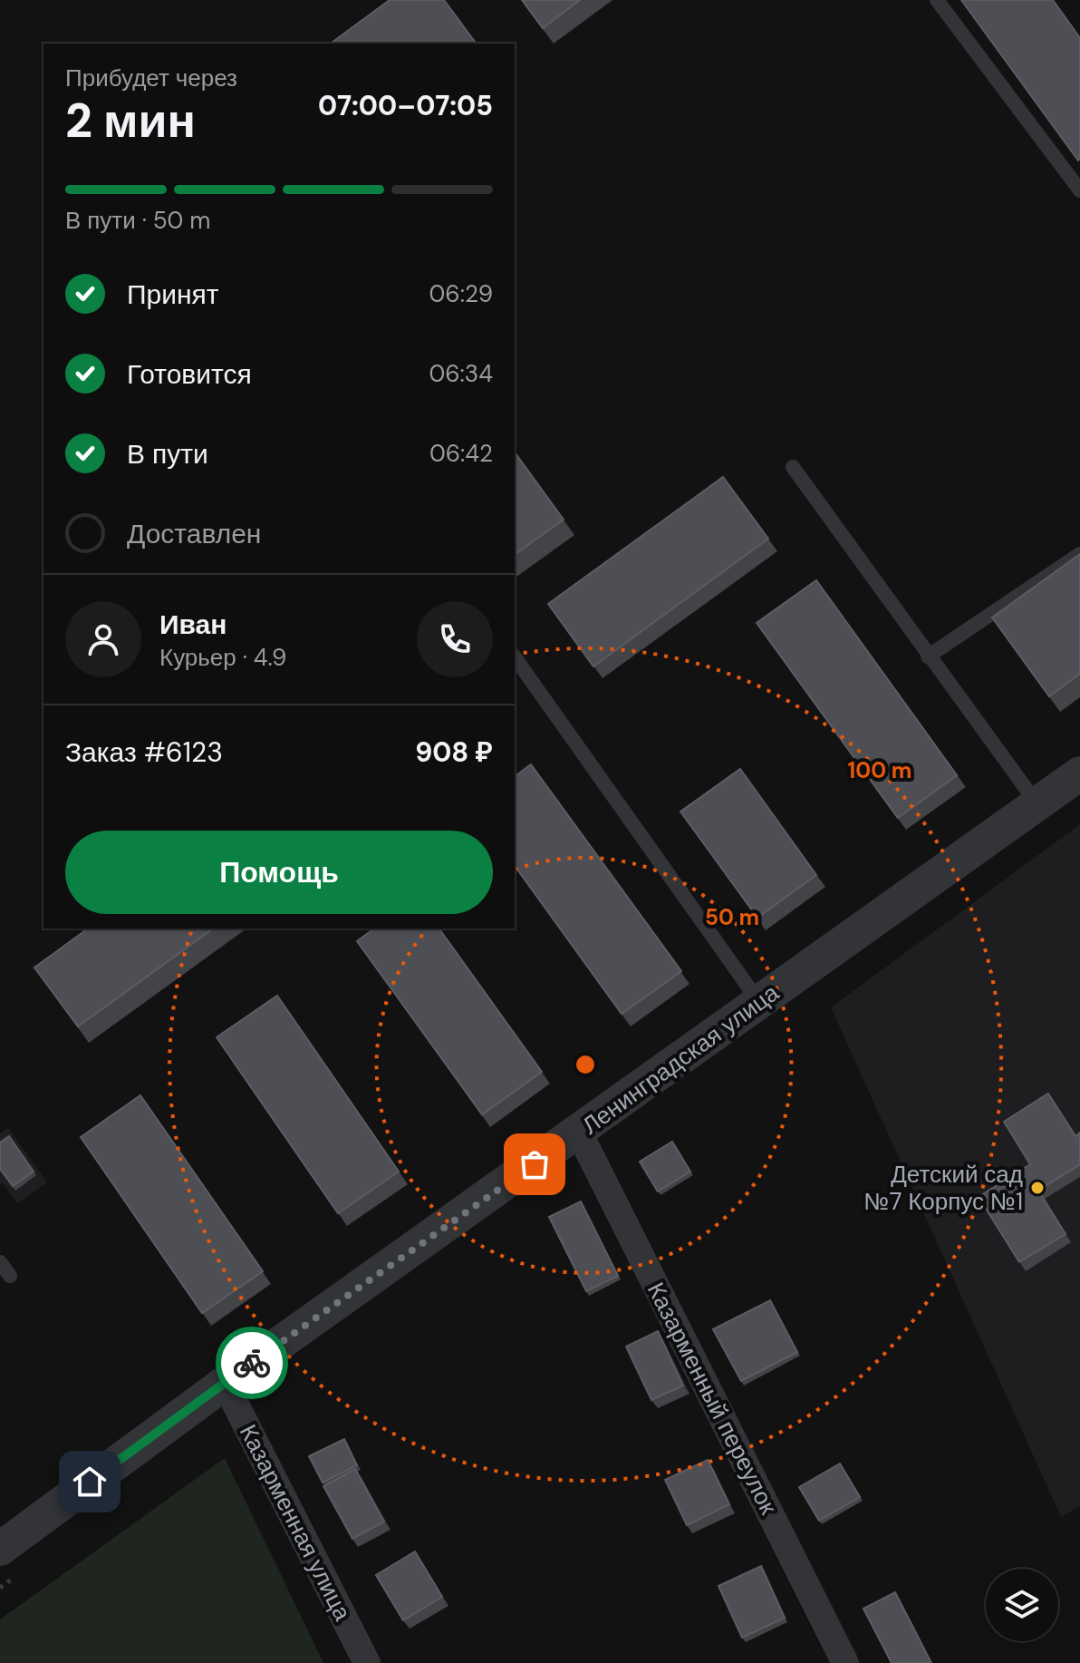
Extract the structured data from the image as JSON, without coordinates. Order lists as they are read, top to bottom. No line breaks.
{"streets":{"street":["Ленинградская улица","Казарменный переулок","Казарменная улица"]},"crossings":[["Ленинградская улица","Казарменный переулок"],["Ленинградская улица","Казарменная улица"]],"places":["Детский сад №7 Корпус №1"],"page":{"heading":["2 мин","Прибудет через","07:00–07:05"],"panel":["Иван","Курьер · 4.9","Заказ #6123","908 ₽"],"bar":"В пути · 50 m","list":[["Принят","06:29"],["Готовится","06:34"],["В пути","06:42"],"Доставлен"],"buttons":"Помощь"},"rings":["100 m","50 m"]}
